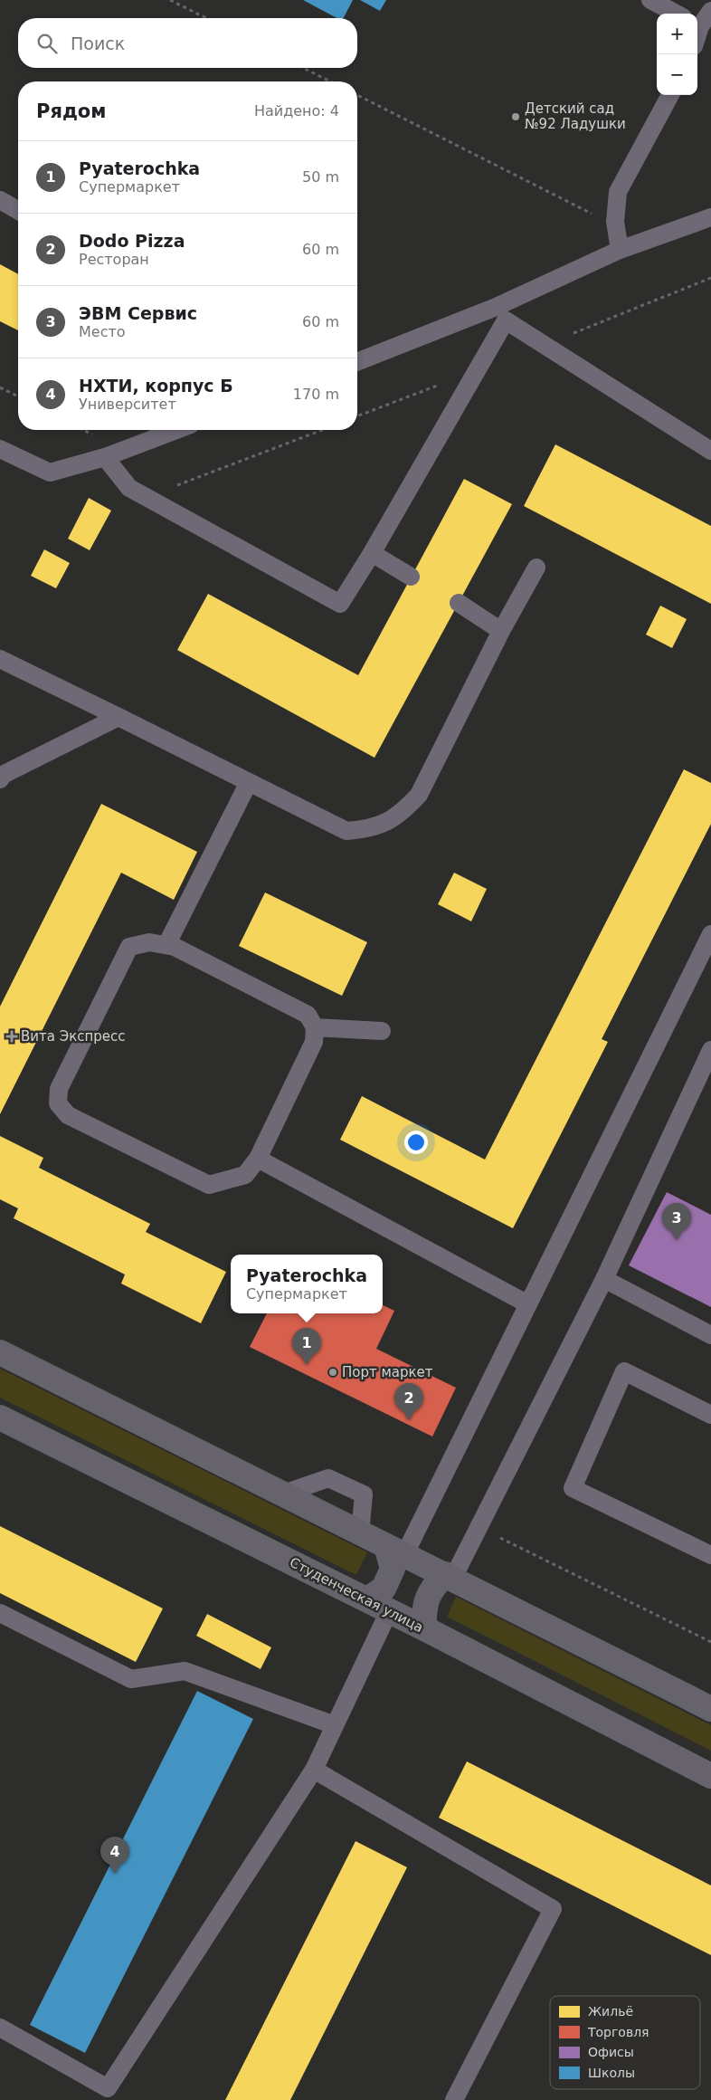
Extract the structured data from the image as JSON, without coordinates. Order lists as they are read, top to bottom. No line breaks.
{"streets":{"main road":["Студенческая улица"]},"places":{"other":["Детский сад №92 Ладушки","Порт маркет"],"health":["Вита Экспресс"]},"legend":["Жильё","Торговля","Офисы","Школы"],"page":{"map_buttons":["+","−"],"search":"Поиск","heading":["Рядом","Найдено: 4"],"list":[{"mark":"1","name":"Pyaterochka","note":"Супермаркет","value":"50 m"},{"mark":"2","name":"Dodo Pizza","note":"Ресторан","value":"60 m"},{"mark":"3","name":"ЭВМ Сервис","note":"Место","value":"60 m"},{"mark":"4","name":"НХТИ, корпус Б","note":"Университет","value":"170 m"}],"pins":["3","1","2","4"],"popup":["Pyaterochka","Супермаркет"]}}
